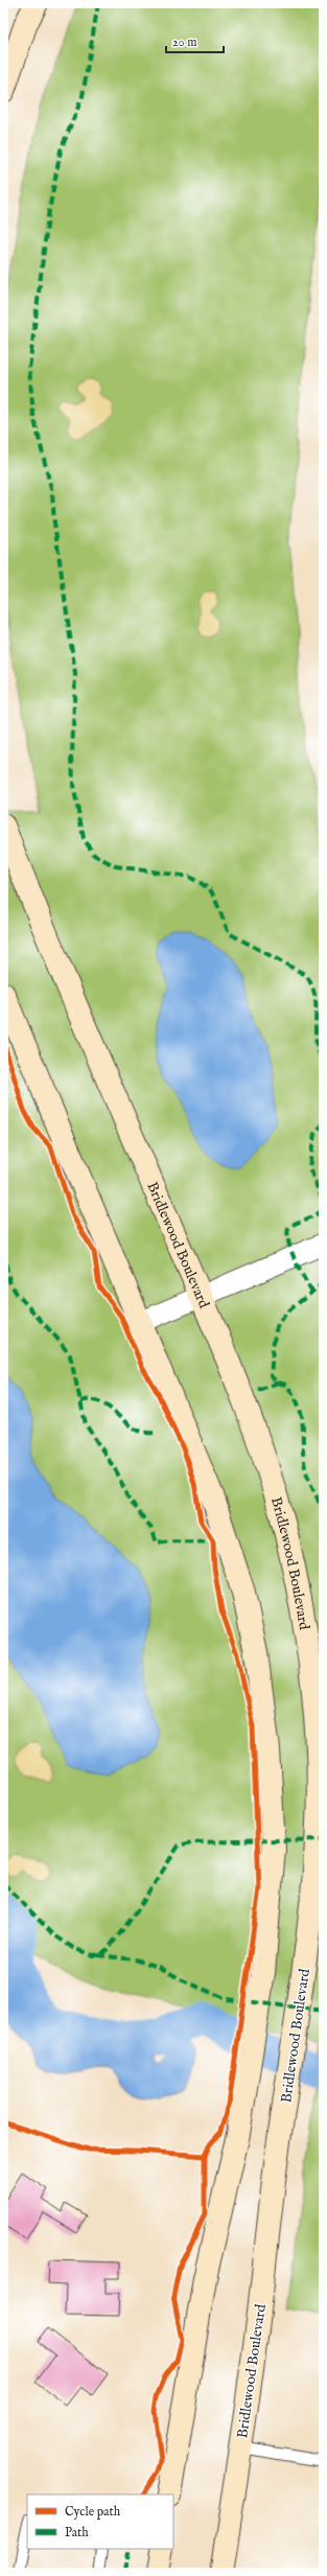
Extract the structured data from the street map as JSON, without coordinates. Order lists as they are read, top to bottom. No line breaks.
{"streets":{"main road":["Bridlewood Boulevard"]},"legend":["Cycle path","Path"],"scale_bar":"20 m"}
